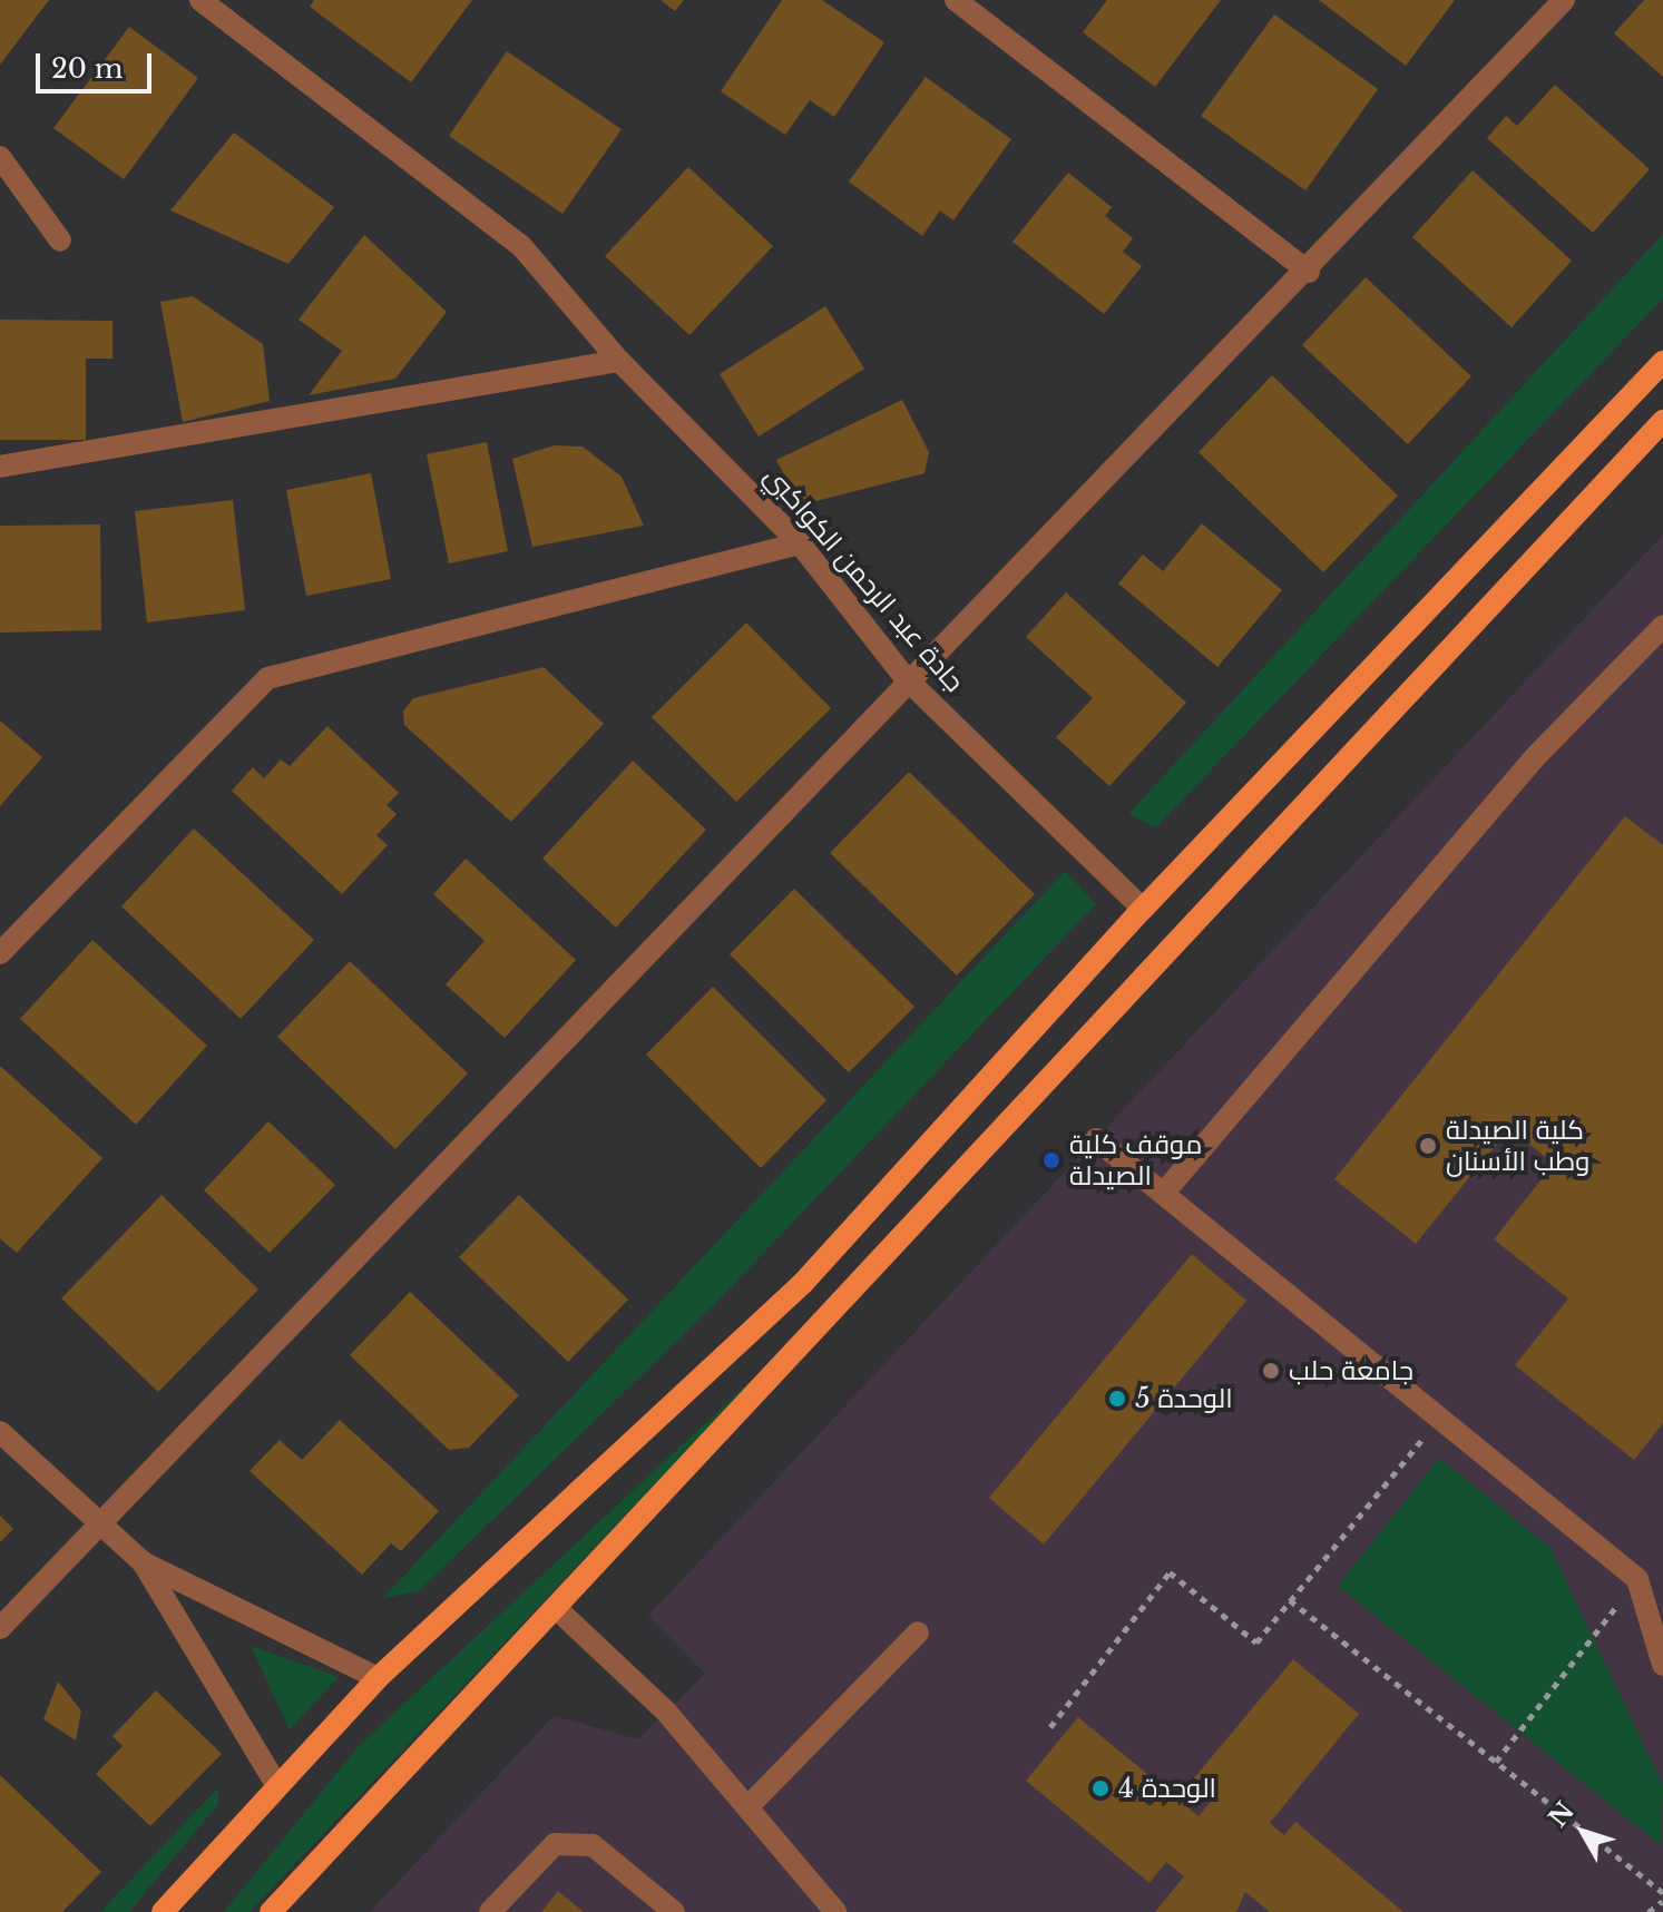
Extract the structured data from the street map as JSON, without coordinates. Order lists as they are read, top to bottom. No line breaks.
{"streets":{"street":["جادة عبد الرحمن الكواكبي"]},"places":["كلية الصيدلة وطب الأسنان","موقف كلية الصيدلة","جامعة حلب","الوحدة 5","الوحدة 4"],"scale_bar":"20 m","north":"top left"}
